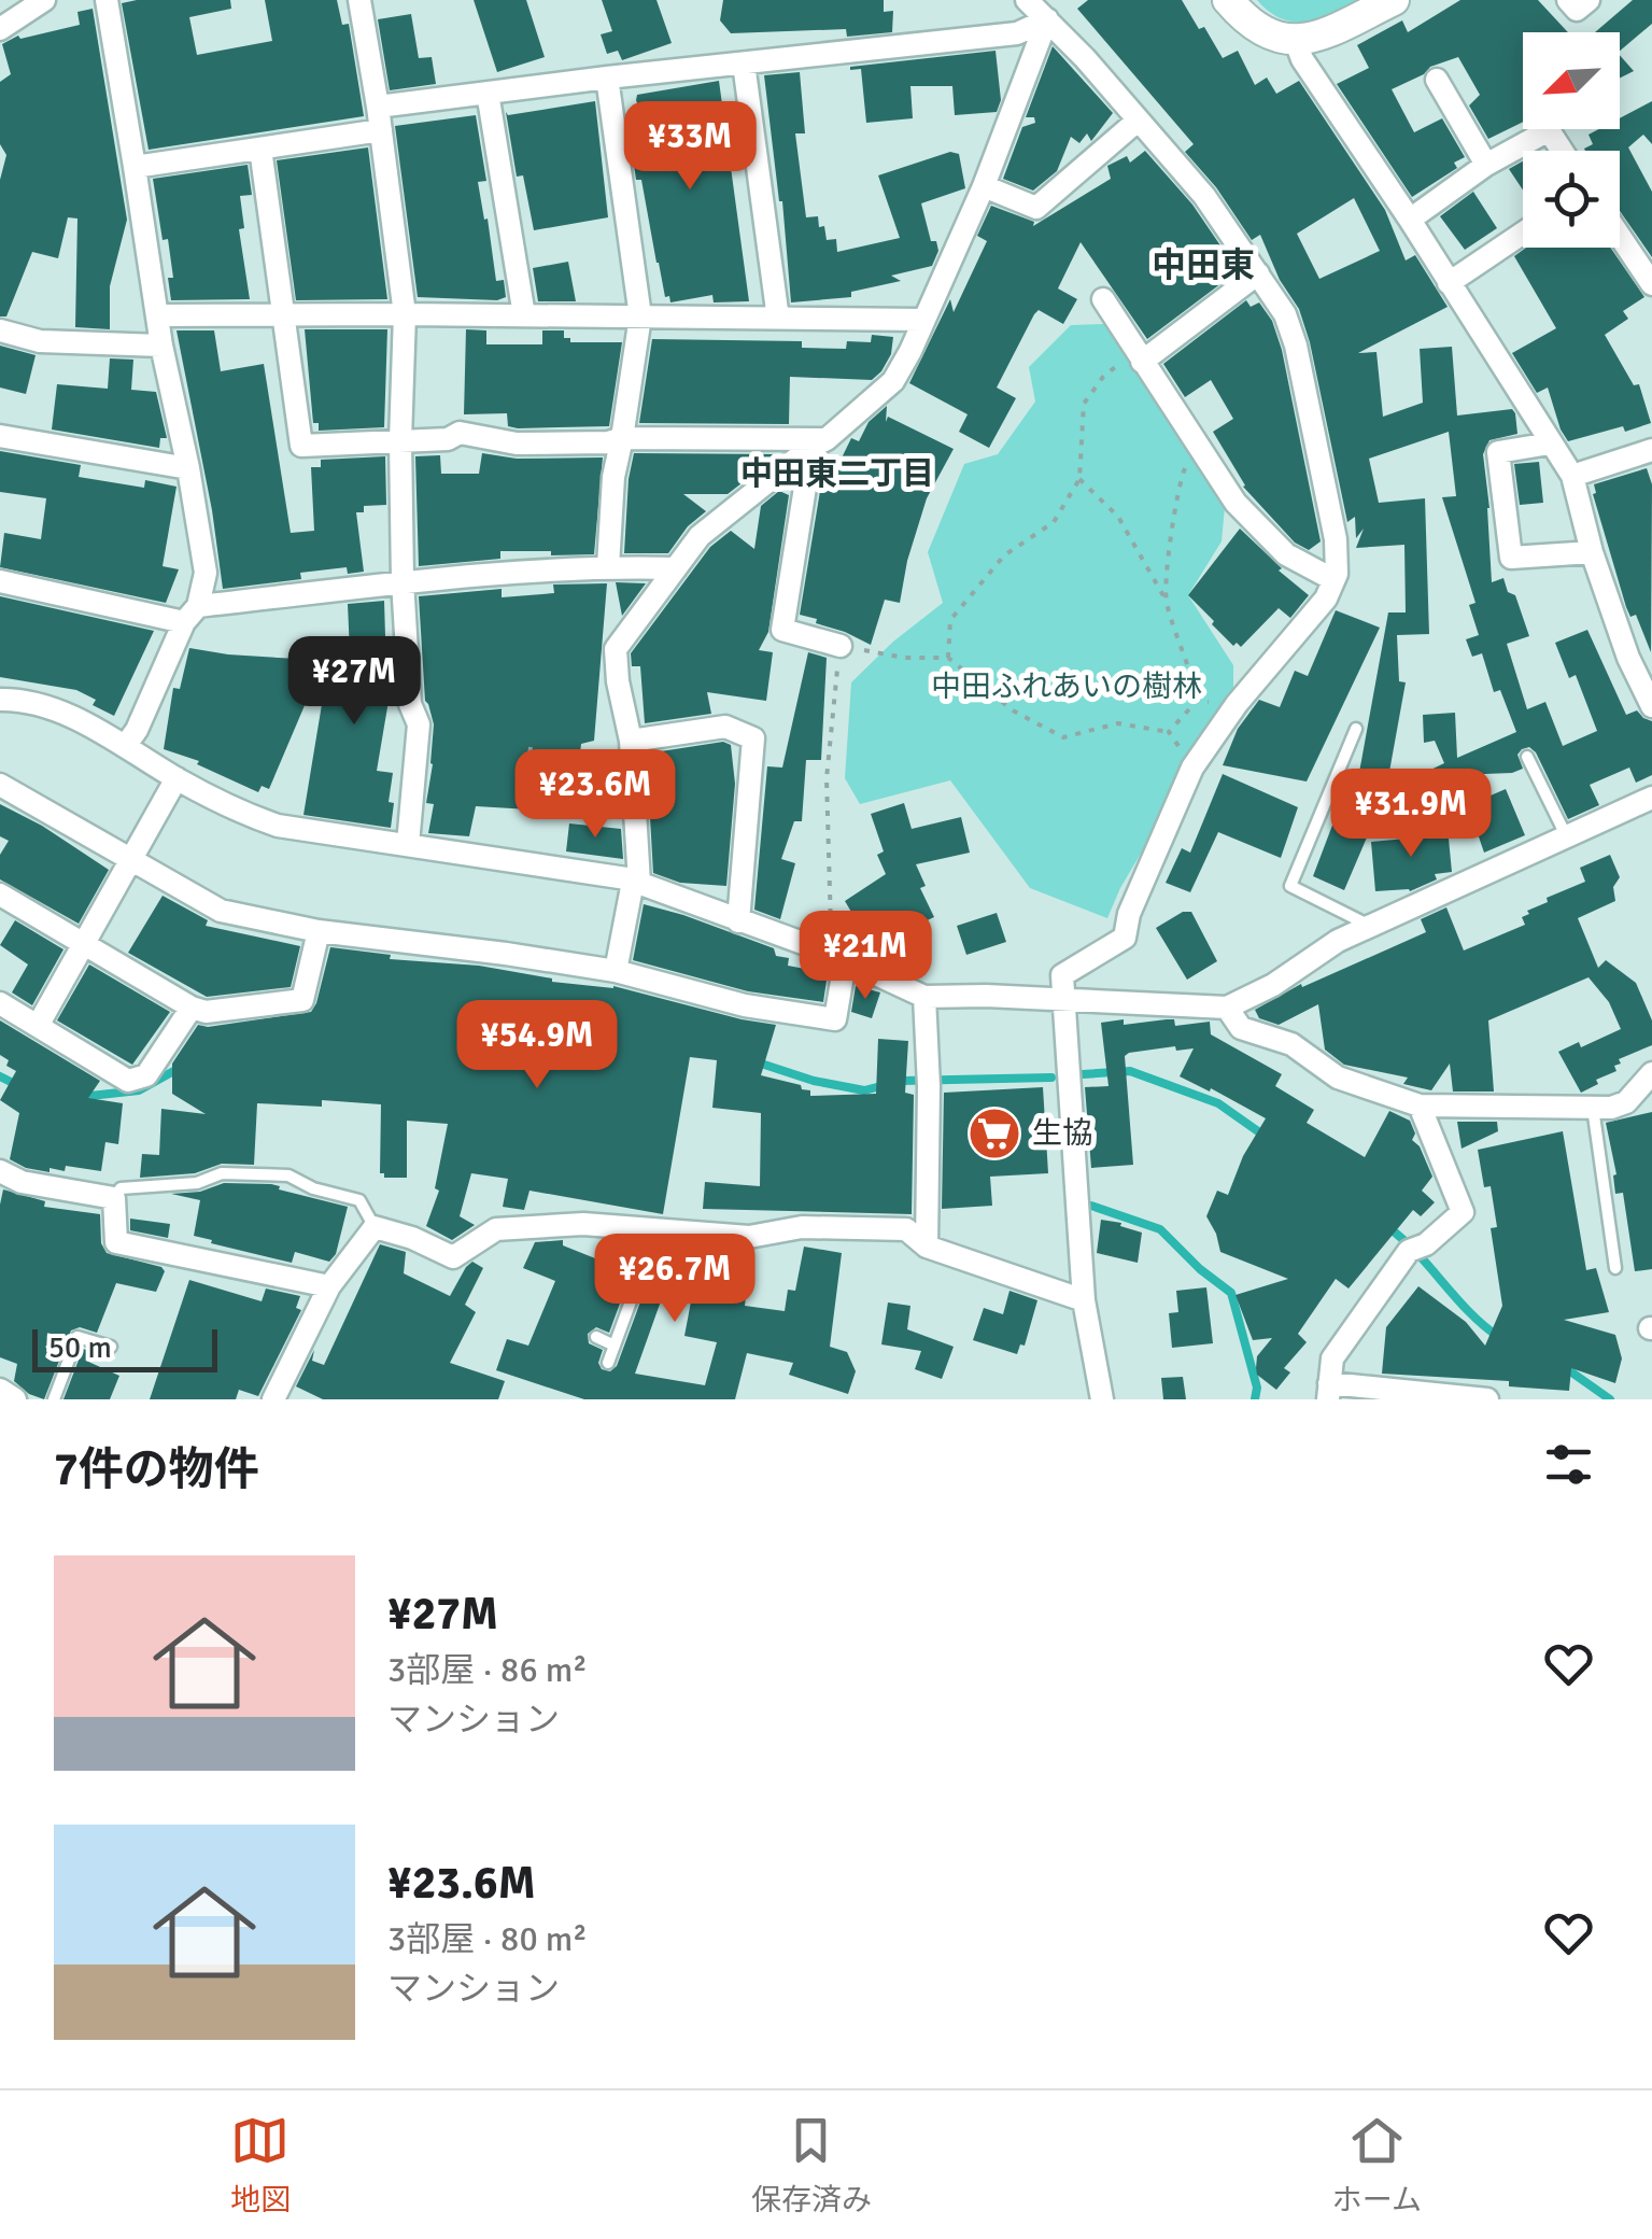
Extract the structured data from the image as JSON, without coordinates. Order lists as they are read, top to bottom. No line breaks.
{"districts":["中田東","中田東二丁目"],"parks":["中田ふれあいの樹林"],"places":{"supermarket":["生協"]},"scale_bar":"50 m","north":"bottom left","page":{"price":["¥33M","¥27M","¥23.6M","¥31.9M","¥21M","¥54.9M","¥26.7M"],"scale":"50 m","heading":"7件の物件","list":[{"name":"¥27M","note":"3部屋 · 86 m² · マンション"},{"name":"¥23.6M","note":"3部屋 · 80 m² · マンション"}],"tabs":["地図","保存済み","ホーム"]}}
